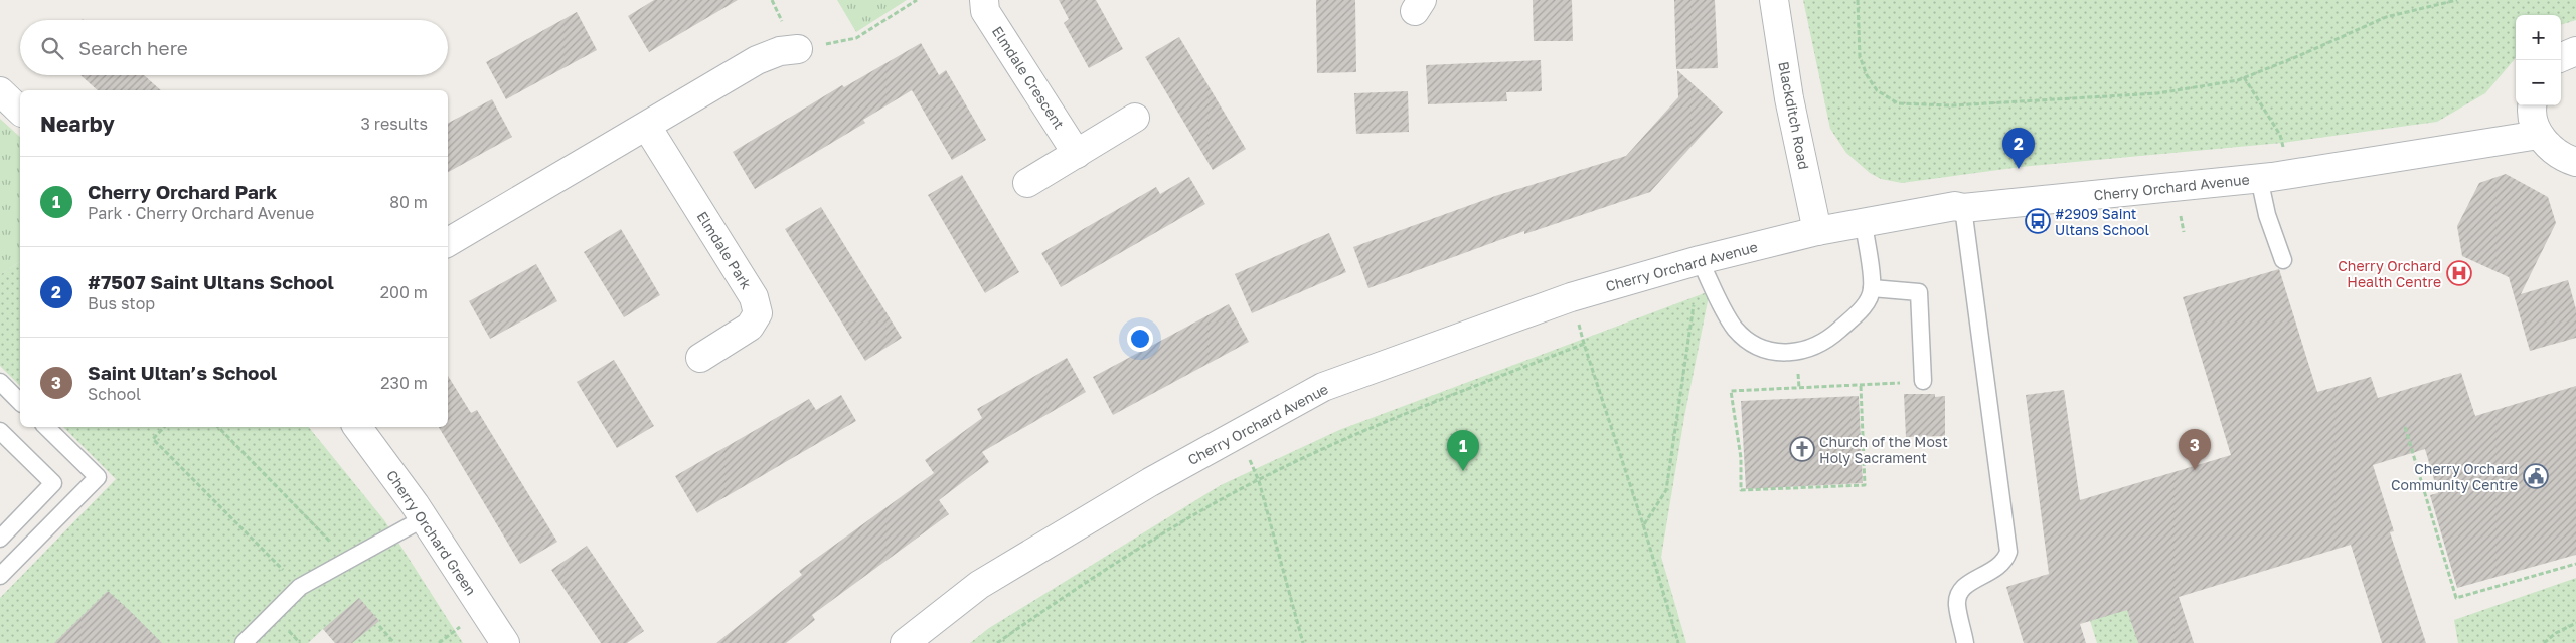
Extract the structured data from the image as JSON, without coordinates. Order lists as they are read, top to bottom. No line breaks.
{"streets":{"street":["Elmdale Crescent","Blackditch Road","Cherry Orchard Avenue","Elmdale Park","Cherry Orchard Green"]},"crossings":[["Blackditch Road","Cherry Orchard Avenue"]],"places":{"bus stop":["#2909 Saint Ultans School"],"hospital":["Cherry Orchard Health Centre"],"church":["Church of the Most Holy Sacrament"],"public building":["Cherry Orchard Community Centre"]},"page":{"map_buttons":["+","−"],"search":"Search here","heading":["Nearby","3 results"],"pins":["2","3","1"],"list":[{"mark":"1","name":"Cherry Orchard Park","note":"Park · Cherry Orchard Avenue","value":"80 m"},{"mark":"2","name":"#7507 Saint Ultans School","note":"Bus stop","value":"200 m"},{"mark":"3","name":"Saint Ultan’s School","note":"School","value":"230 m"}]}}
